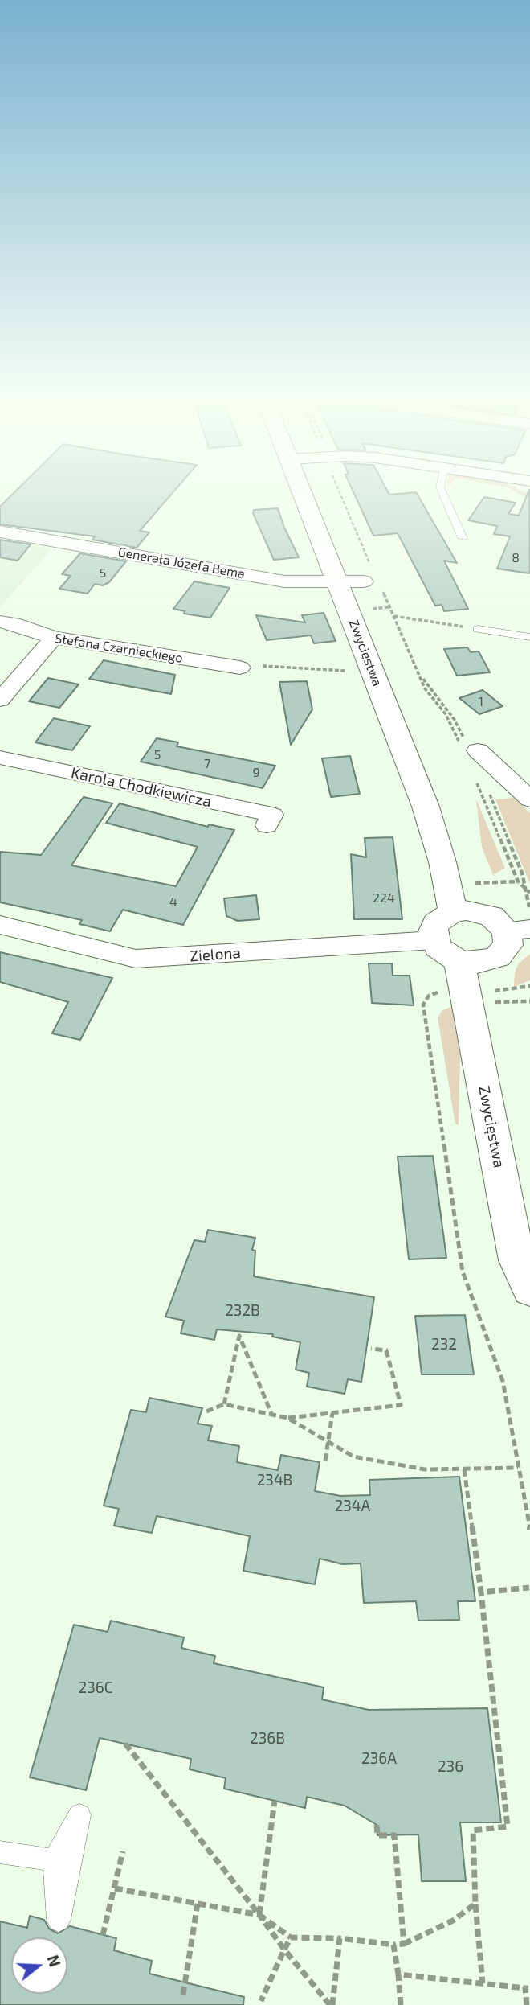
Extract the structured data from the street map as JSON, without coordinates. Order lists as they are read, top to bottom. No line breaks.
{"streets":{"main road":["Zwycięstwa"],"street":["Generała Józefa Bema","Stefana Czarnieckiego","Karola Chodkiewicza","Zielona"]},"crossings":[["Generała Józefa Bema","Zwycięstwa"]],"house_numbers":["8","5","1","5","7","9","224","4","232B","232","234B","234A","236C","236B","236A","236"],"north":"right"}
